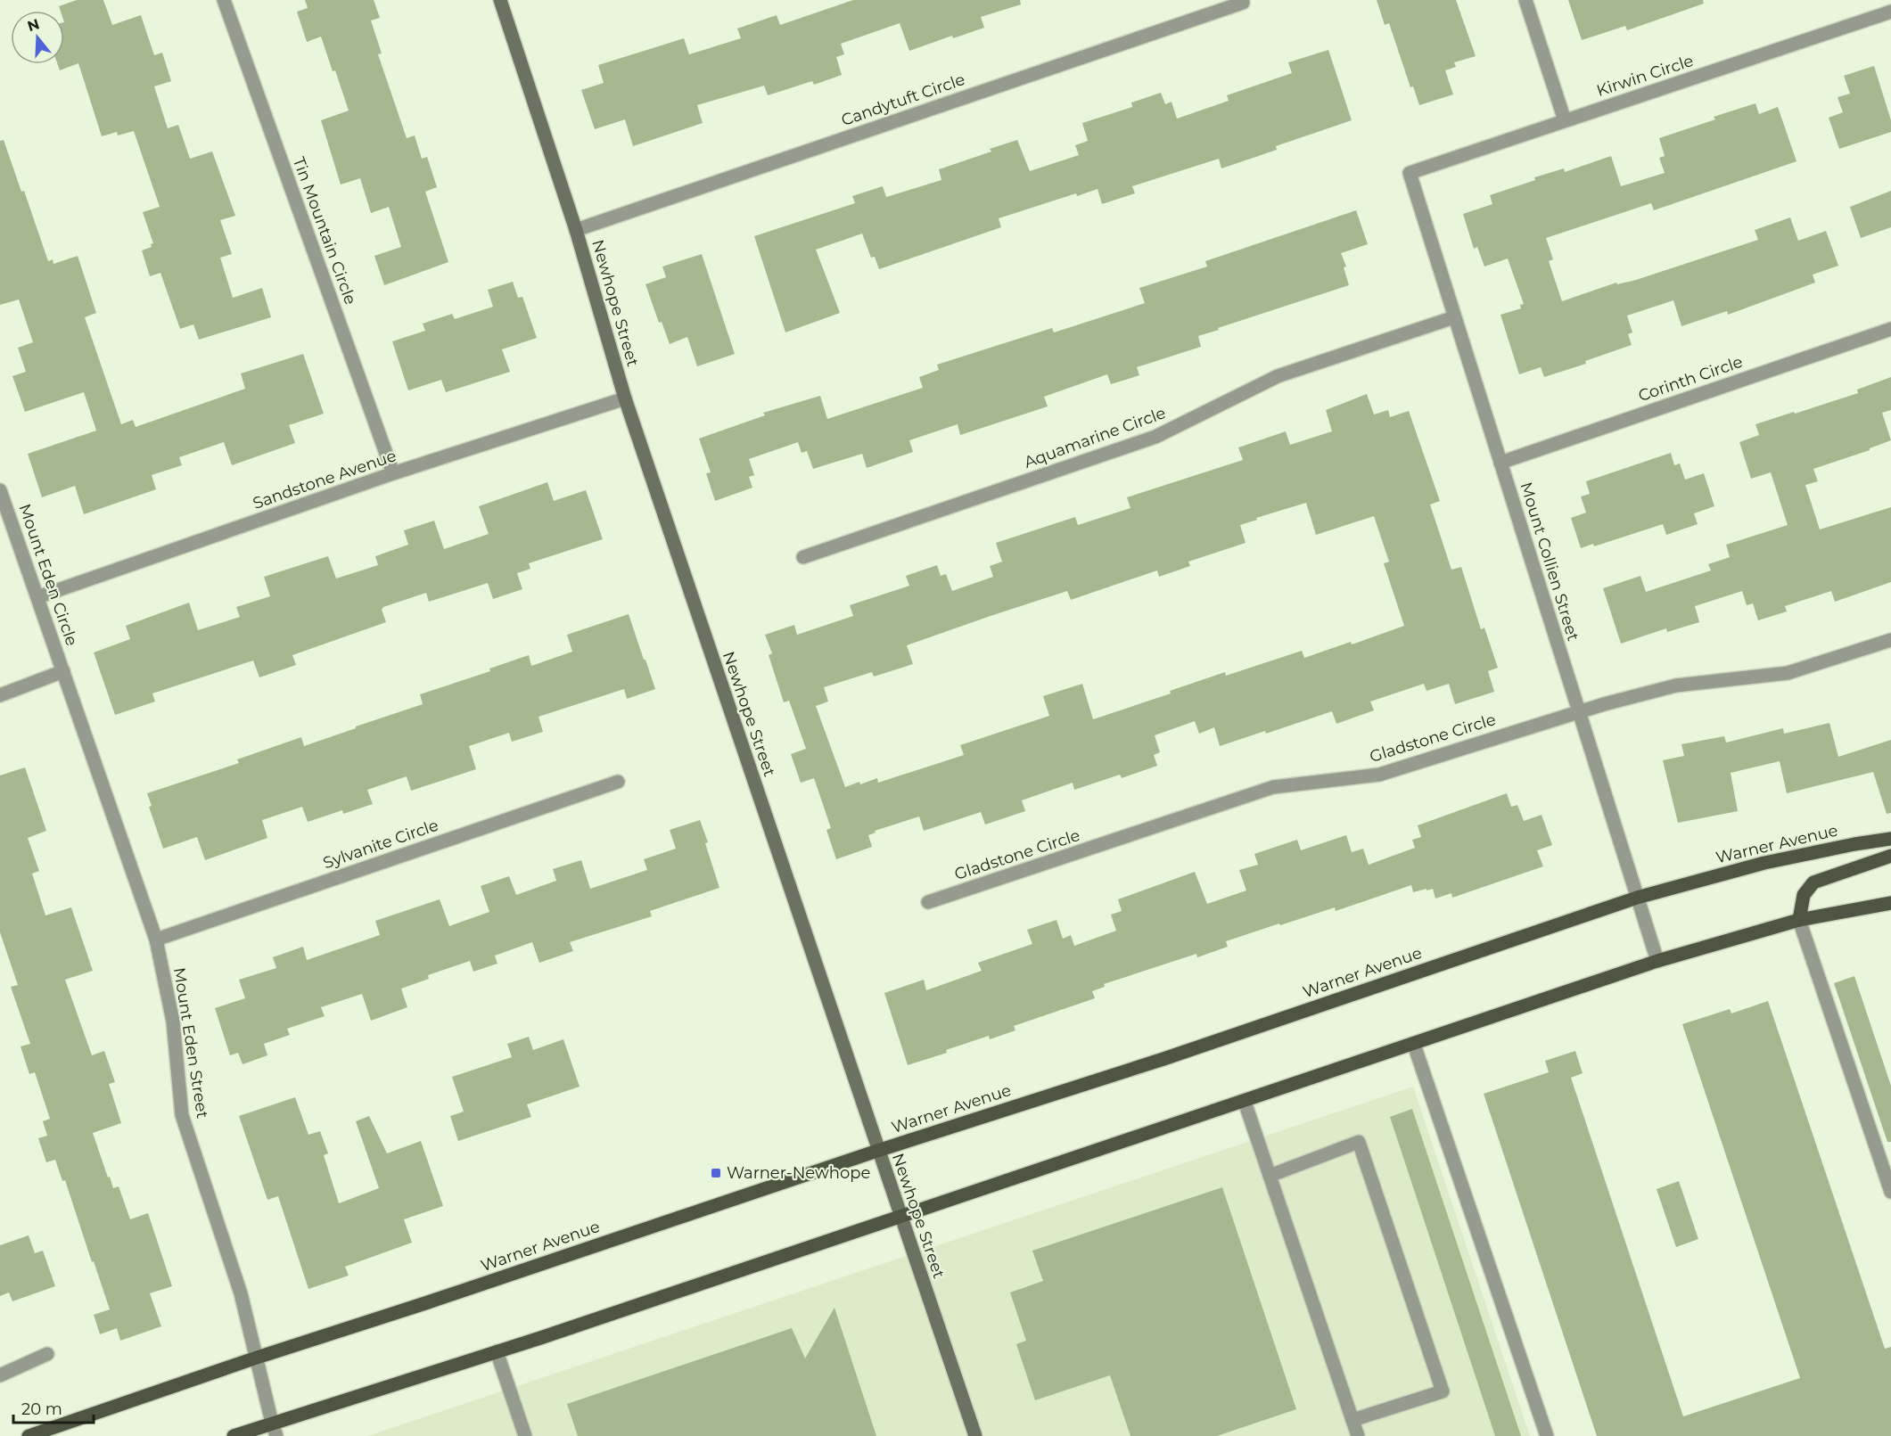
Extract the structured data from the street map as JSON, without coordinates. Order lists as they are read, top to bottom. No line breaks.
{"streets":{"main road":["Warner Avenue"],"street":["Kirwin Circle","Candytuft Circle","Tin Mountain Circle","Newhope Street","Corinth Circle","Aquamarine Circle","Sandstone Avenue","Mount Collien Street","Mount Eden Circle","Gladstone Circle","Sylvanite Circle","Mount Eden Street"]},"crossings":[["Kirwin Circle","Mount Collien Street"],["Candytuft Circle","Newhope Street"],["Tin Mountain Circle","Sandstone Avenue"],["Newhope Street","Sandstone Avenue"],["Newhope Street","Warner Avenue"],["Corinth Circle","Mount Collien Street"],["Aquamarine Circle","Mount Collien Street"],["Sandstone Avenue","Mount Eden Circle"],["Mount Collien Street","Gladstone Circle"],["Mount Collien Street","Warner Avenue"],["Mount Eden Circle","Mount Eden Street"],["Sylvanite Circle","Mount Eden Street"],["Warner Avenue","Mount Eden Street"]],"places":{"transit":["Warner-Newhope"]},"scale_bar":"20 m","north":"top"}
